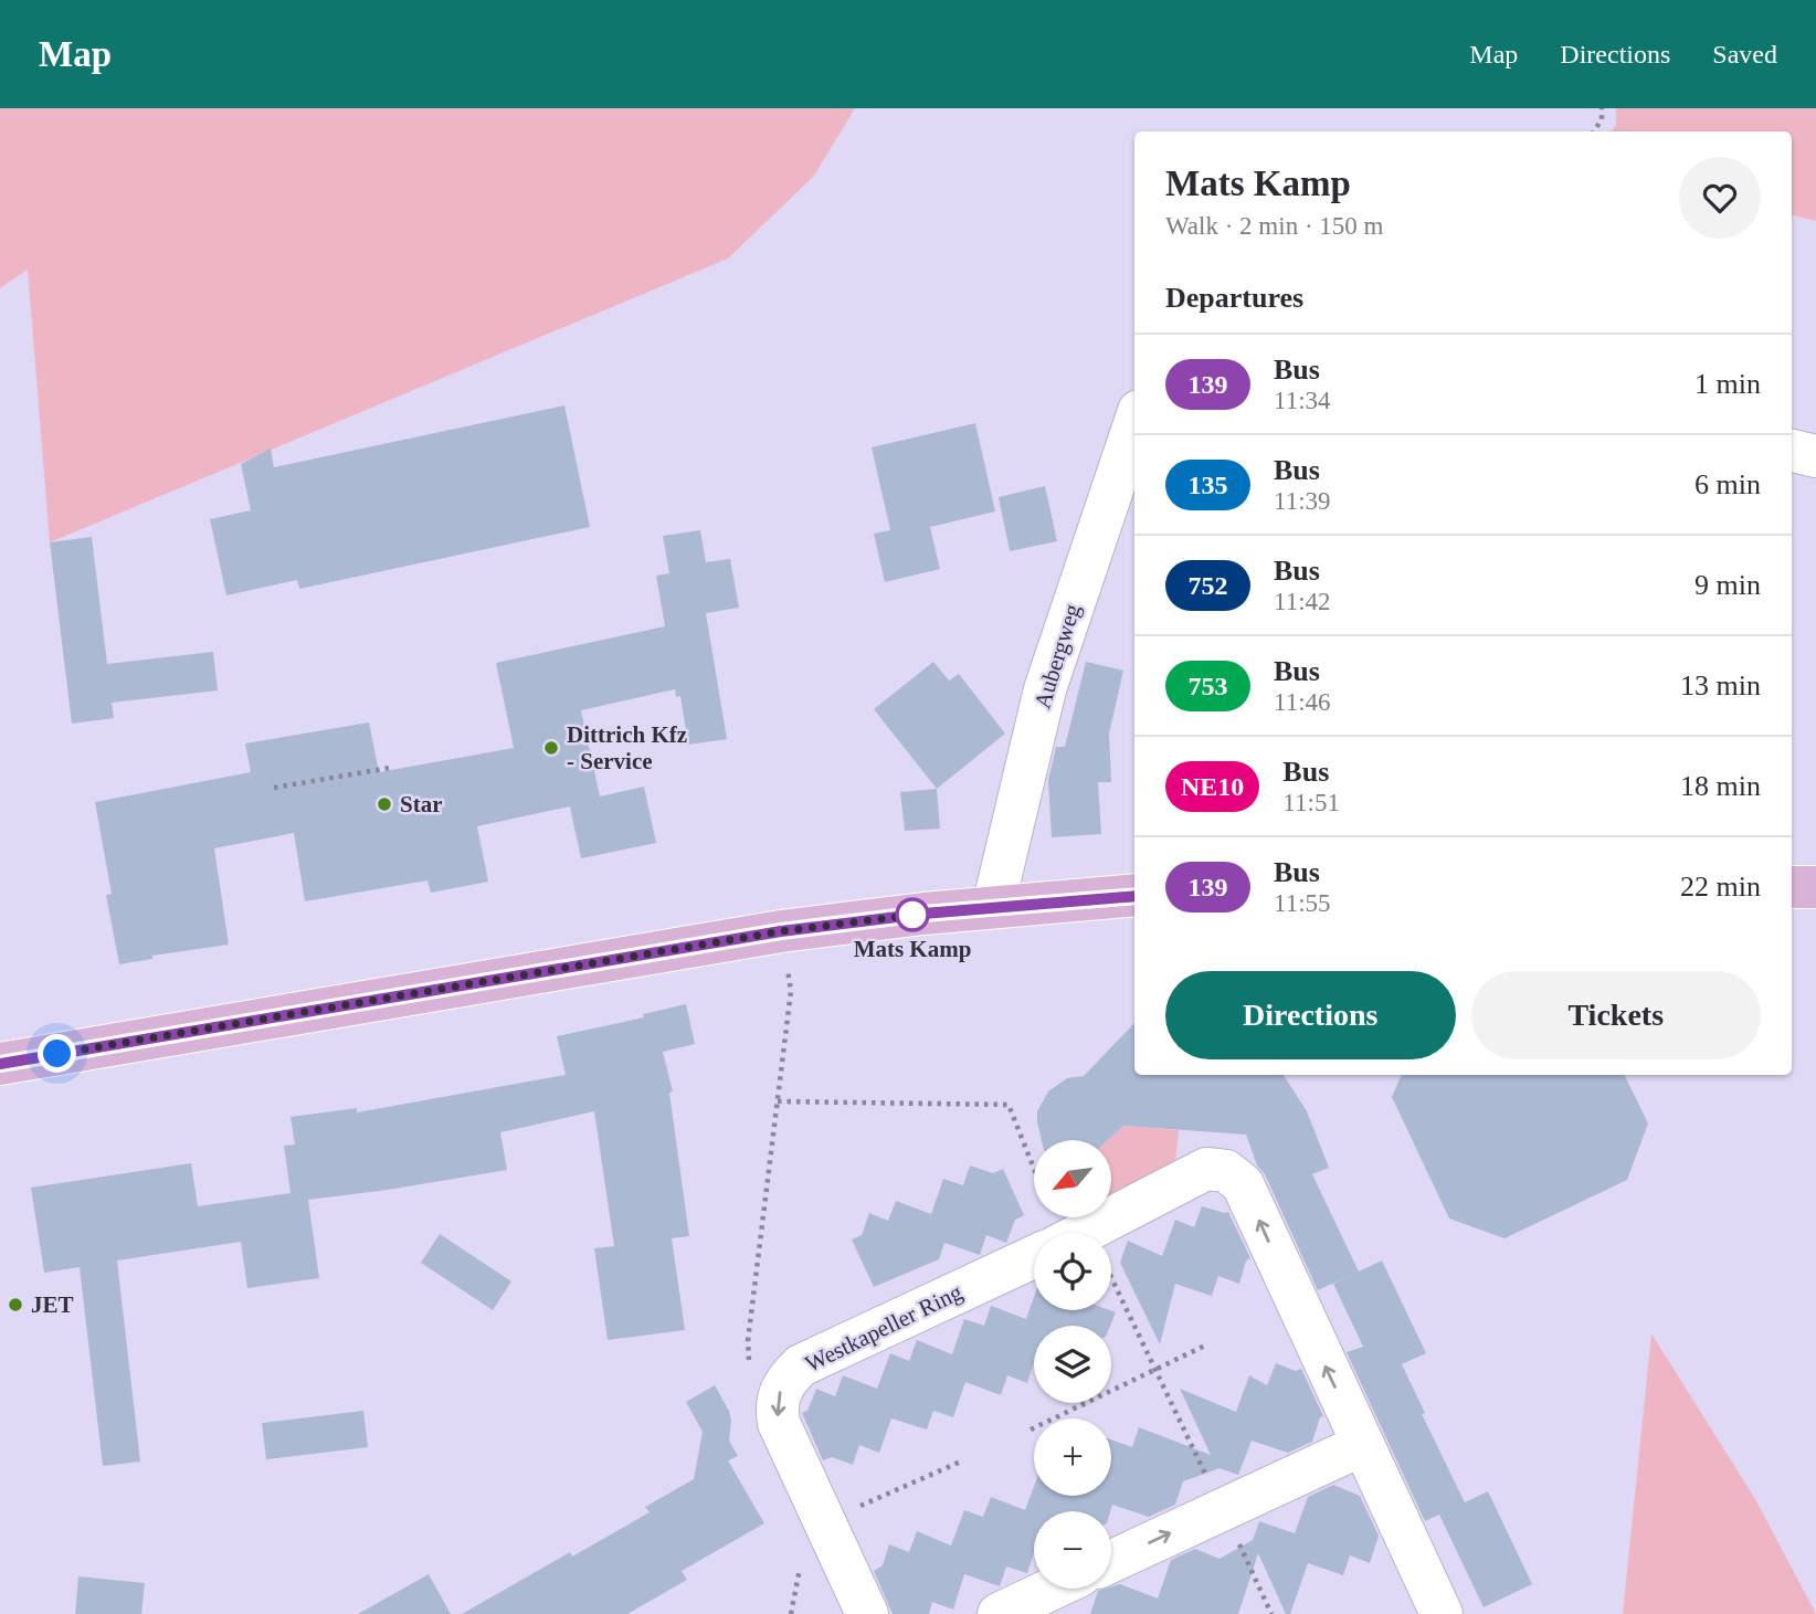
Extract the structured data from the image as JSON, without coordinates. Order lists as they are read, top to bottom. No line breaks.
{"streets":{"street":["Aubergweg","Westkapeller Ring"]},"places":["Dittrich Kfz - Service","Star","Mats Kamp","JET"],"lines":["bus line 139"],"north":"bottom left","page":{"header":"Map","nav":["Map","Directions","Saved"],"heading":[["Mats Kamp","Walk · 2 min · 150 m"],"Departures"],"list":[{"mark":"139","name":"Bus","note":"11:34","value":"1 min"},{"mark":"135","name":"Bus","note":"11:39","value":"6 min"},{"mark":"752","name":"Bus","note":"11:42","value":"9 min"},{"mark":"753","name":"Bus","note":"11:46","value":"13 min"},{"mark":"NE10","name":"Bus","note":"11:51","value":"18 min"},{"mark":"139","name":"Bus","note":"11:55","value":"22 min"}],"buttons":["Directions","Tickets"],"map_buttons":["+","−"]}}
